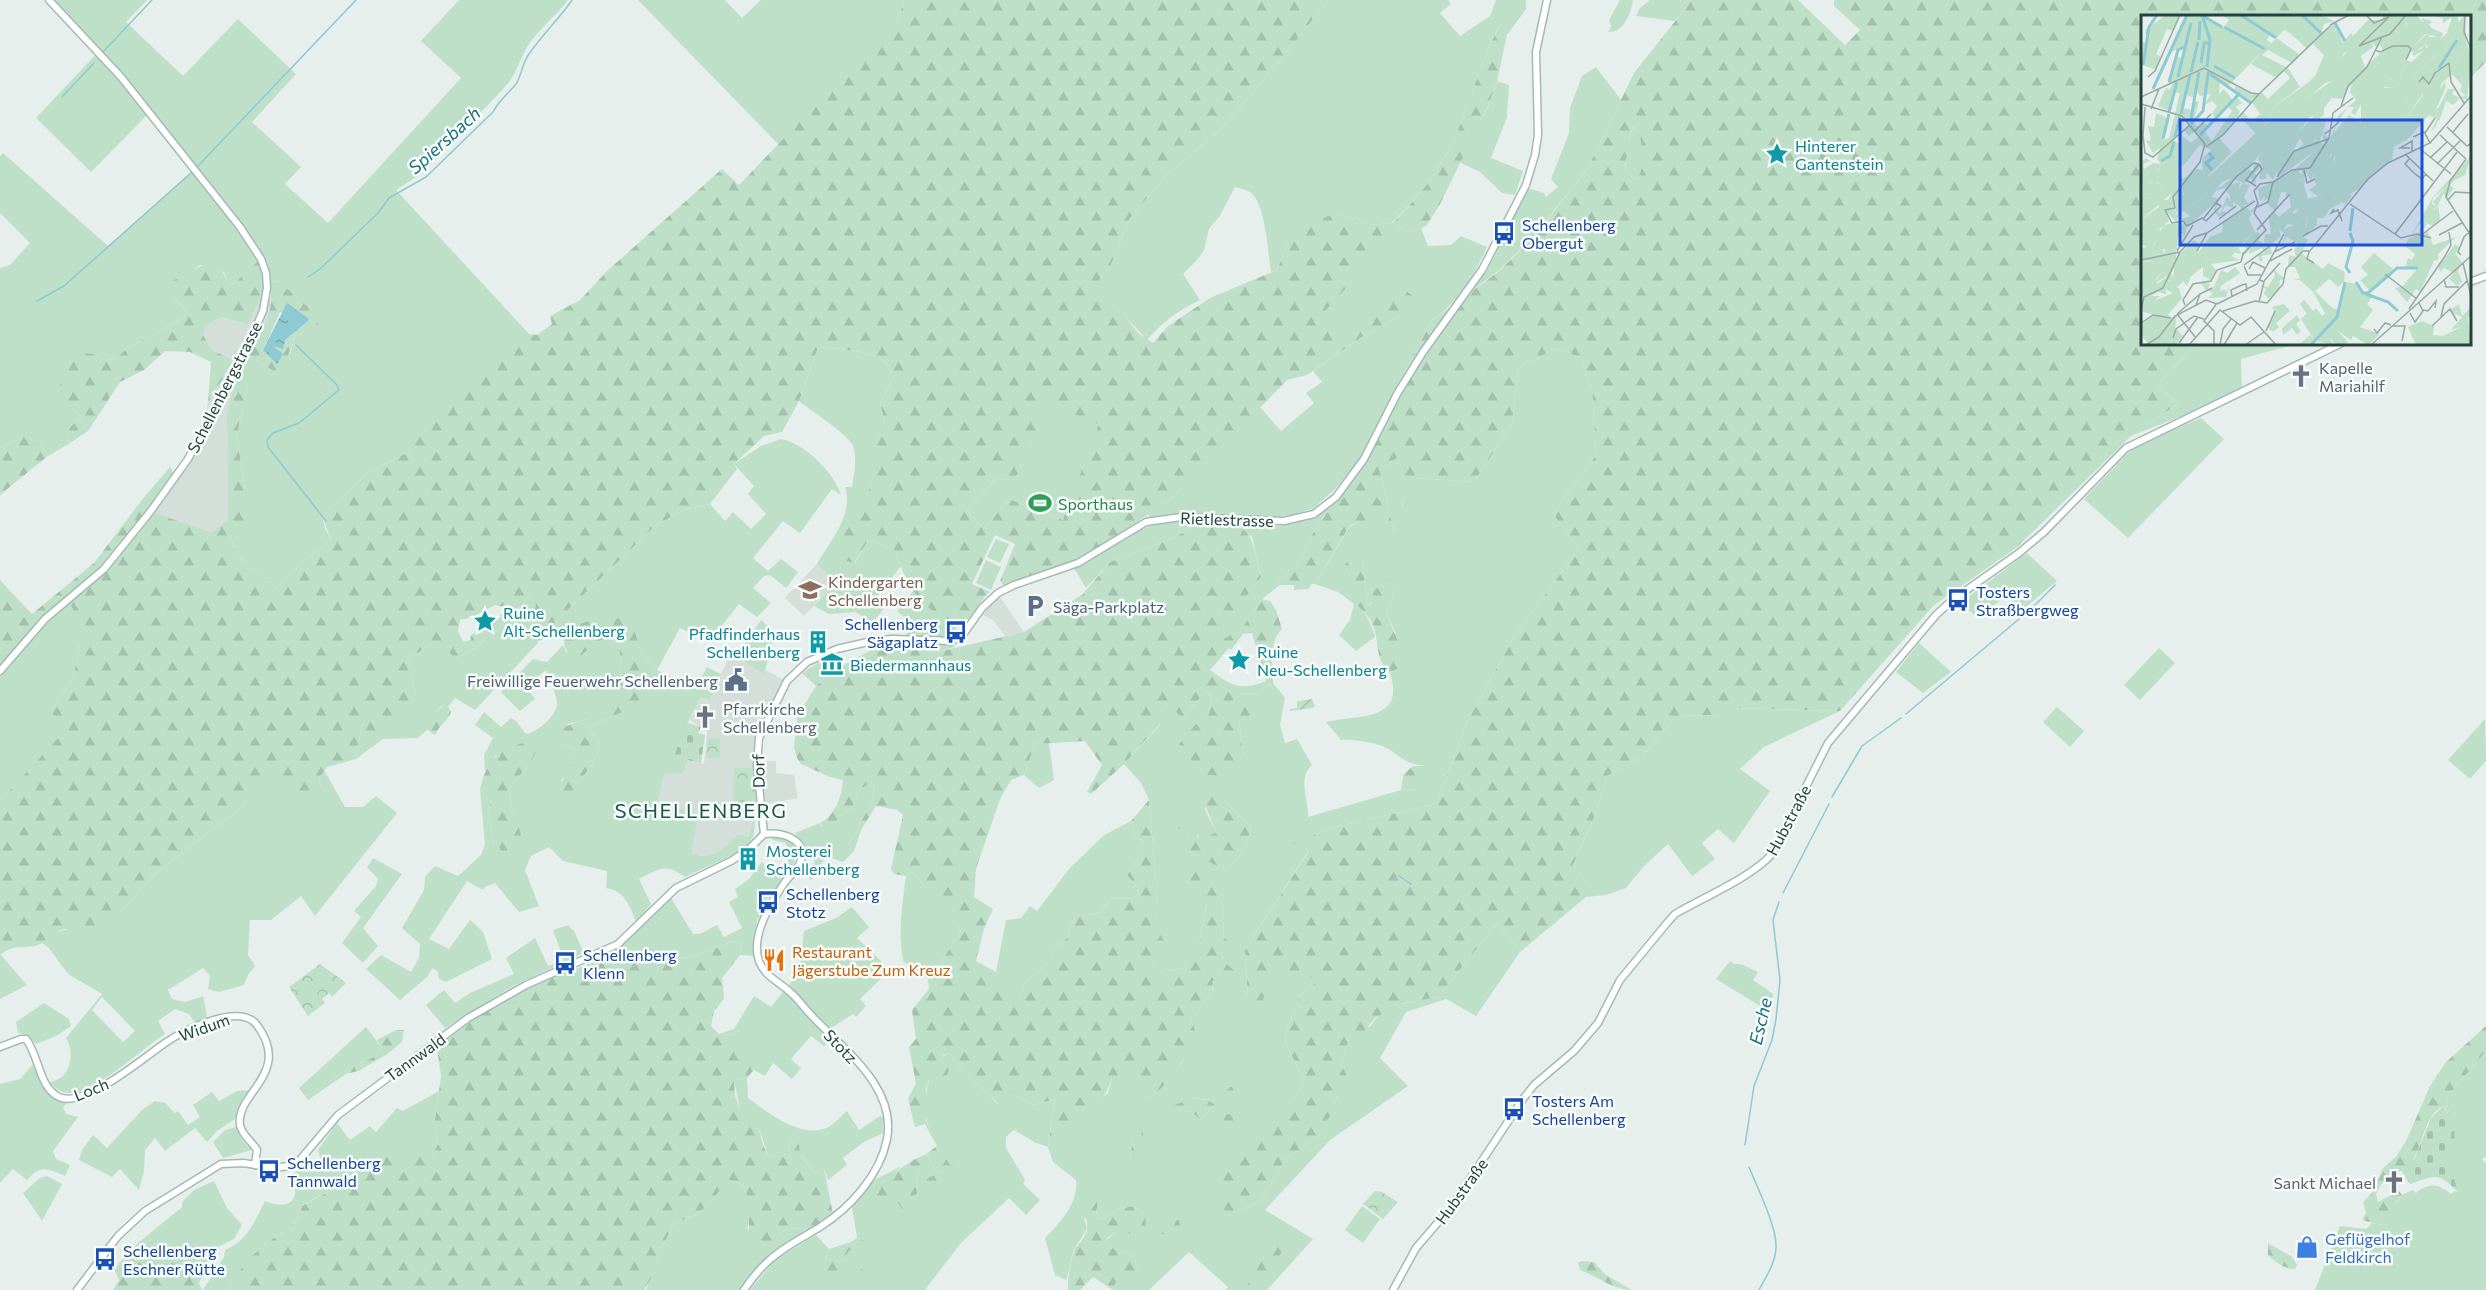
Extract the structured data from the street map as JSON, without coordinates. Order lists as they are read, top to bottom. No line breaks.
{"streets":{"street":["Schellenbergstrasse","Rietlestrasse","Dorf","Hubstraße","Widum","Stotz","Tannwald","Loch"]},"crossings":[["Rietlestrasse","Dorf"],["Dorf","Stotz"],["Dorf","Tannwald"],["Widum","Tannwald"],["Widum","Loch"],["Stotz","Tannwald"]],"districts":["SCHELLENBERG"],"water":["Spiersbach","Esche"],"places":{"place":["Hinterer Gantenstein","Ruine Alt-Schellenberg","Ruine Neu-Schellenberg"],"bus stop":["Schellenberg Obergut","Tosters Straßbergweg","Schellenberg Sägaplatz","Schellenberg Stotz","Schellenberg Klenn","Tosters Am Schellenberg","Schellenberg Tannwald","Schellenberg Eschner Rütte"],"church":["Kapelle Mariahilf","Pfarrkirche Schellenberg","Sankt Michael"],"sports":["Sporthaus"],"school or university":["Kindergarten Schellenberg"],"parking":["Säga-Parkplatz"],"building":["Pfadfinderhaus Schellenberg","Mosterei Schellenberg"],"museum":["Biedermannhaus"],"public building":["Freiwillige Feuerwehr Schellenberg"],"restaurant":["Restaurant Jägerstube Zum Kreuz"],"shop":["Geflügelhof Feldkirch"]}}
